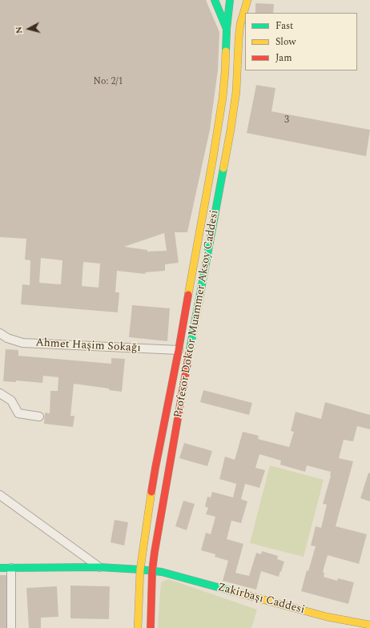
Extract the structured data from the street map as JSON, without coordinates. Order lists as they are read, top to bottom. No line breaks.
{"streets":{"main road":["Profesör Doktor Muammer Aksoy Caddesi","Zakirbaşı Caddesi"],"street":["Ahmet Haşim Sokağı"]},"crossings":[["Profesör Doktor Muammer Aksoy Caddesi","Ahmet Haşim Sokağı"],["Profesör Doktor Muammer Aksoy Caddesi","Zakirbaşı Caddesi"]],"house_numbers":["No: 2/1","3"],"legend":["Fast","Slow","Jam"],"north":"left"}
